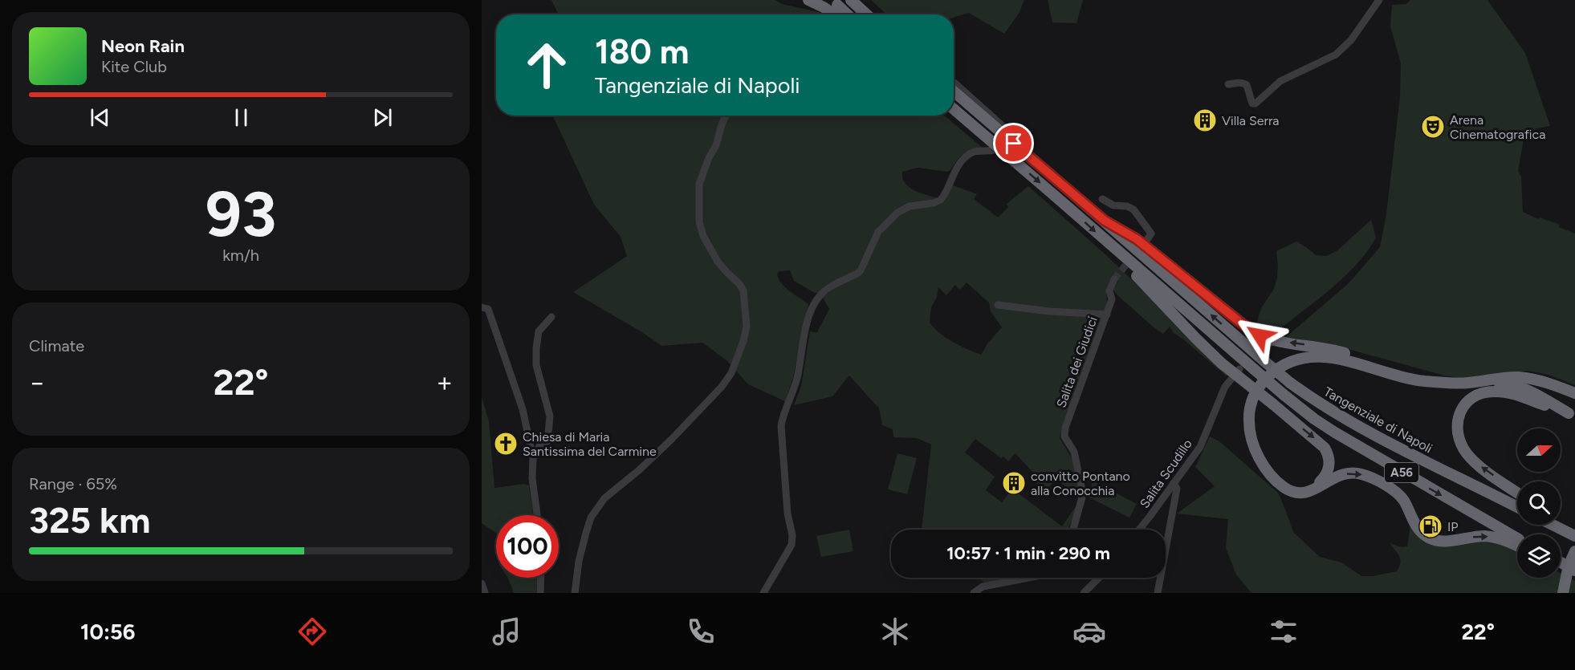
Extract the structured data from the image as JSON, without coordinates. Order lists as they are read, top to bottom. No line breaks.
{"streets":{"highway":["Tangenziale di Napoli","A56"],"street":["Salita dei Giudici","Salita Scudillo"]},"places":{"building":["Villa Serra","convitto Pontano alla Conocchia"],"theatre":["Arena Cinematografica"],"church":["Chiesa di Maria Santissima del Carmine"],"fuel station":["IP"]},"north":"right","page":{"turn":["180 m","Tangenziale di Napoli"],"song":["Neon Rain","Kite Club"],"tile":[["93","km/h"],"Climate",["Range · 65%","325 km"]],"heat":["−","22°","+"],"limit":"100","trip":"10:57 · 1 min · 290 m","tabs":["10:56","22°"]}}
